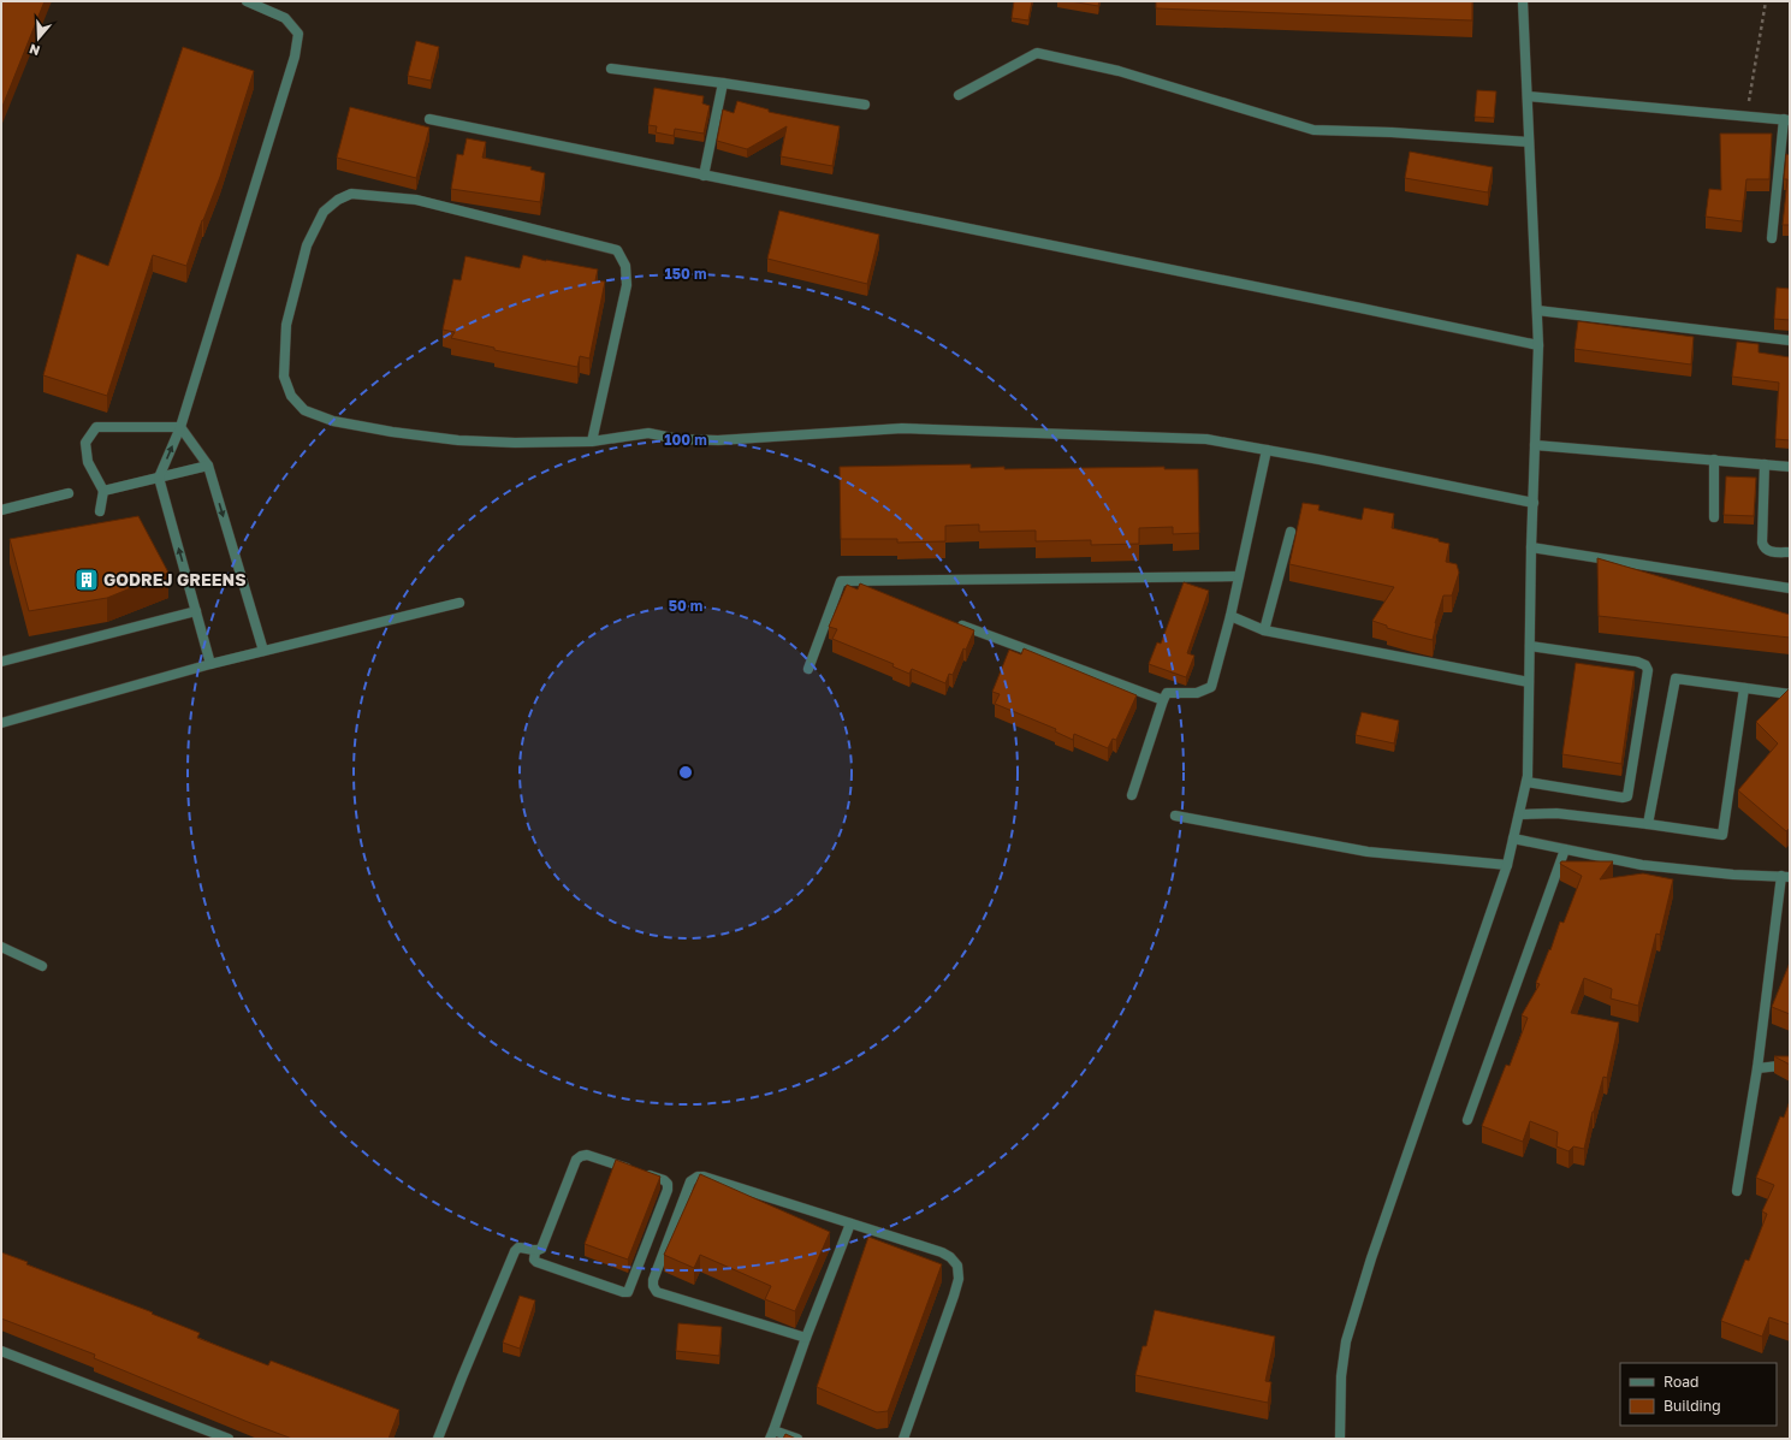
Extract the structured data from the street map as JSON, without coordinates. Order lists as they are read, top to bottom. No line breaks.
{"places":{"building":["GODREJ GREENS"]},"legend":["Road","Building"],"north":"bottom","rings":["150 m","100 m","50 m"]}
